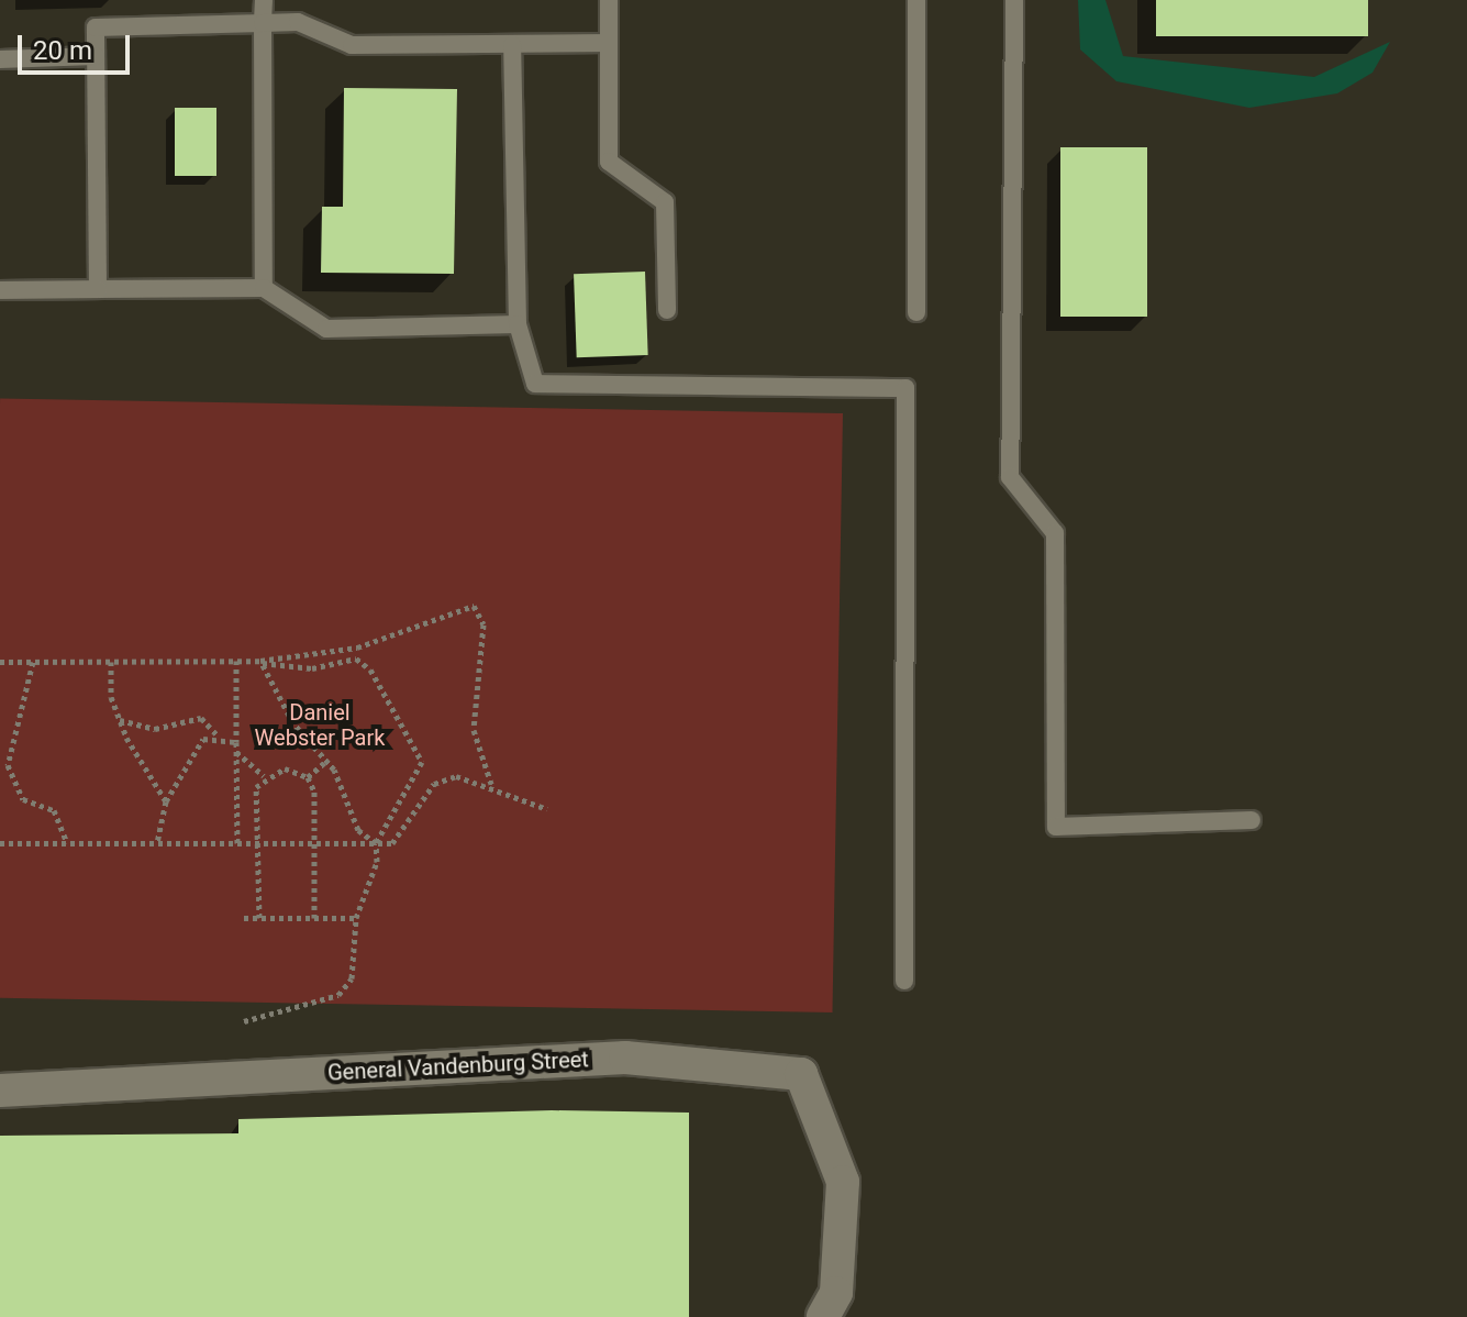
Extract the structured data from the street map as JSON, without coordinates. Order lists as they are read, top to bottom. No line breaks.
{"streets":{"street":["General Vandenburg Street"]},"parks":["Daniel Webster Park"],"scale_bar":"20 m"}
